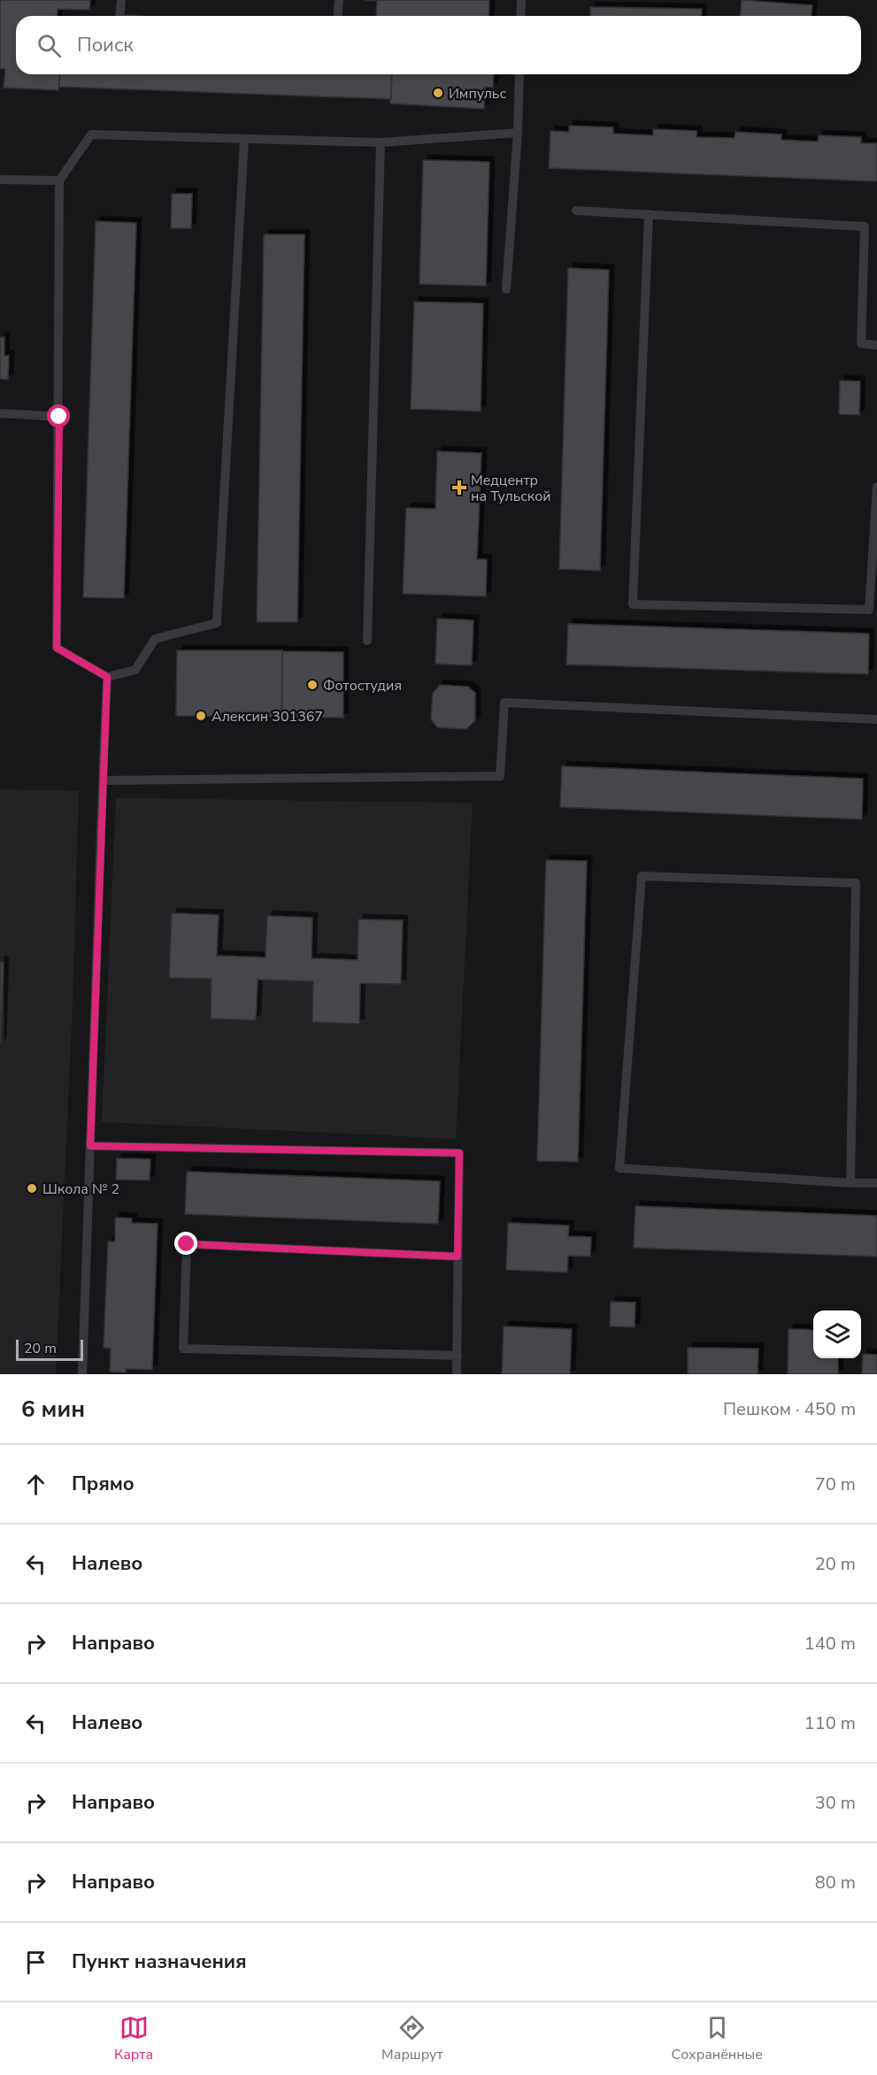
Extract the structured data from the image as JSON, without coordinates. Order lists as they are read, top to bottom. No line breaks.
{"places":{"other":["Импульс","Фотостудия","Алексин 301367","Школа № 2"],"health":["Медцентр на Тульской"]},"scale_bar":"20 m","page":{"search":"Поиск","scale":"20 m","heading":["6 мин","Пешком · 450 m"],"list":[["Прямо","70 m"],["Налево","20 m"],["Направо","140 m"],["Налево","110 m"],["Направо","30 m"],["Направо","80 m"],"Пункт назначения"],"nav":["Карта","Маршрут","Сохранённые"]}}
